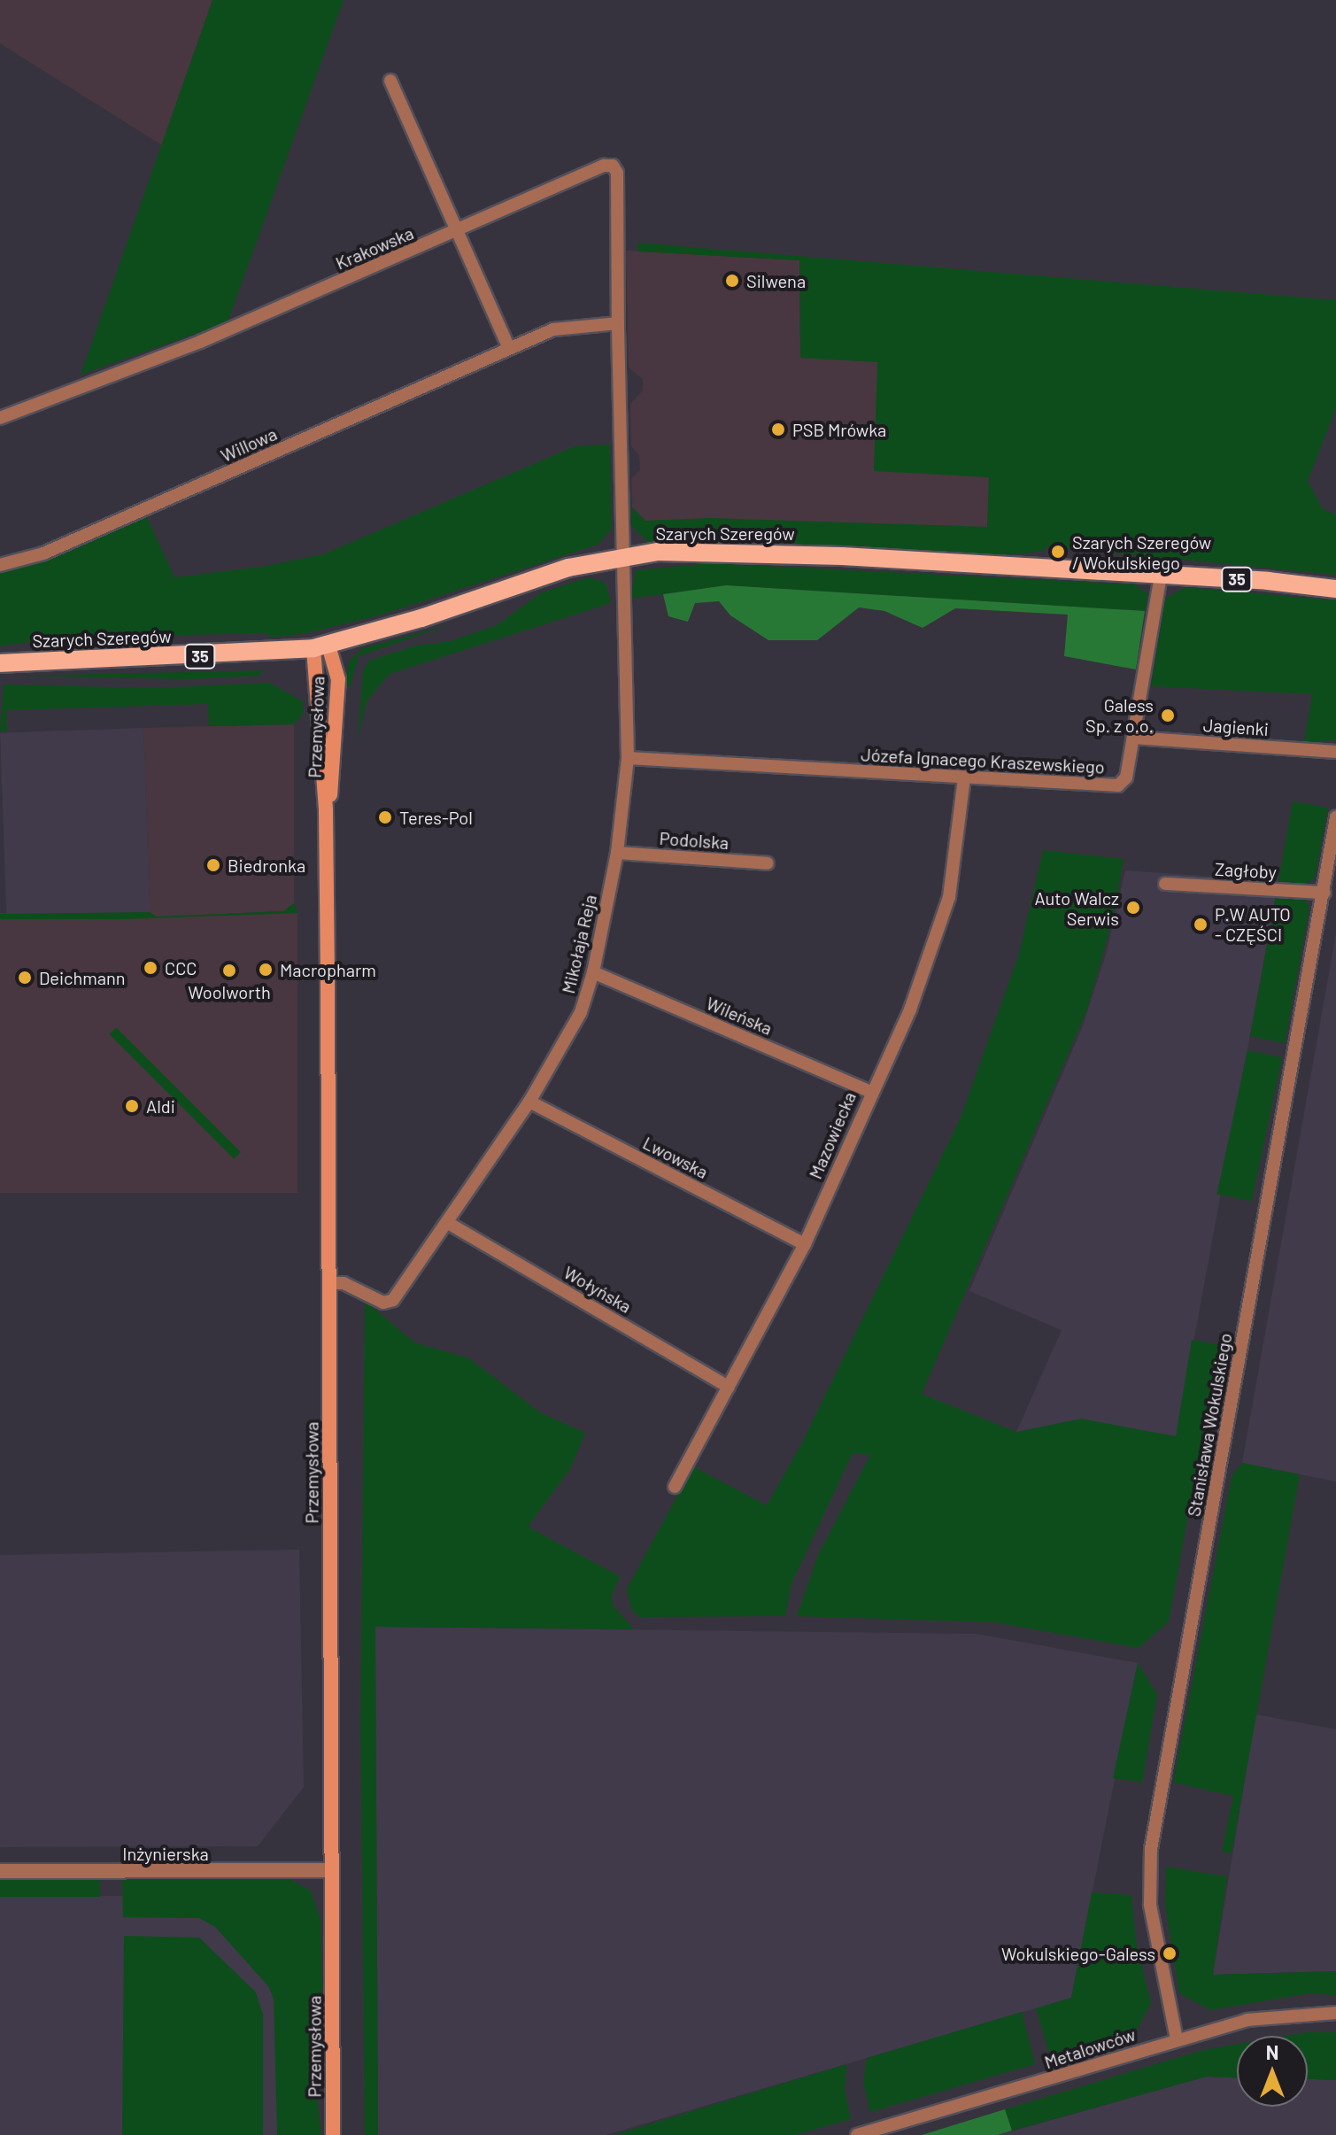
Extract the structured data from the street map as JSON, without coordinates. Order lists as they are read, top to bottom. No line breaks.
{"streets":{"main road":["Szarych Szeregów","35","Przemysłowa"],"street":["Krakowska","Willowa","Jagienki","Józefa Ignacego Kraszewskiego","Podolska","Zagłoby","Mikołaja Reja","Wileńska","Mazowiecka","Lwowska","Wołyńska","Stanisława Wokulskiego","Inżynierska","Metalowców"]},"crossings":[["Krakowska","Willowa"],["Krakowska","Szarych Szeregów"],["Krakowska","Mikołaja Reja"],["Szarych Szeregów","Przemysłowa"],["Szarych Szeregów","Józefa Ignacego Kraszewskiego"],["Szarych Szeregów","Mikołaja Reja"],["Przemysłowa","Mikołaja Reja"],["Przemysłowa","Inżynierska"],["Jagienki","Józefa Ignacego Kraszewskiego"],["Józefa Ignacego Kraszewskiego","Mikołaja Reja"],["Józefa Ignacego Kraszewskiego","Mazowiecka"],["Podolska","Mikołaja Reja"],["Zagłoby","Stanisława Wokulskiego"],["Mikołaja Reja","Wileńska"],["Mikołaja Reja","Lwowska"],["Mikołaja Reja","Wołyńska"],["Wileńska","Mazowiecka"],["Mazowiecka","Lwowska"],["Mazowiecka","Wołyńska"],["Stanisława Wokulskiego","Metalowców"]],"places":["Silwena","PSB Mrówka","Szarych Szeregów / Wokulskiego","Galess Sp. z o.o.","Teres-Pol","Biedronka","Auto Walcz Serwis","P.W AUTO - CZĘŚCI","CCC","Macropharm","Woolworth","Deichmann","Aldi","Wokulskiego-Galess"],"north":"top"}
